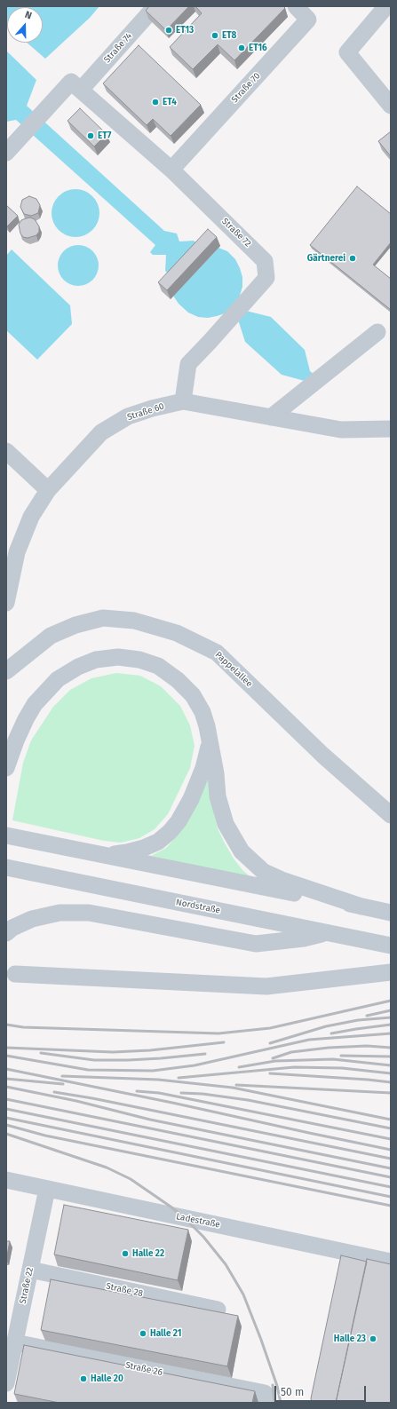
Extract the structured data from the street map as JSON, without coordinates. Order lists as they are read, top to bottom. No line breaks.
{"streets":{"street":["Straße 74","Straße 70","Straße 72","Straße 60","Pappelallee","Nordstraße","Ladestraße","Straße 22","Straße 28","Straße 26"]},"crossings":[["Straße 74","Straße 72"],["Straße 70","Straße 72"],["Straße 72","Straße 60"],["Ladestraße","Straße 22"],["Straße 22","Straße 28"],["Straße 22","Straße 26"]],"places":["ET13","ET8","ET16","ET4","ET7","Gärtnerei","Halle 22","Halle 21","Halle 23","Halle 20"],"scale_bar":"50 m","north":"top"}
